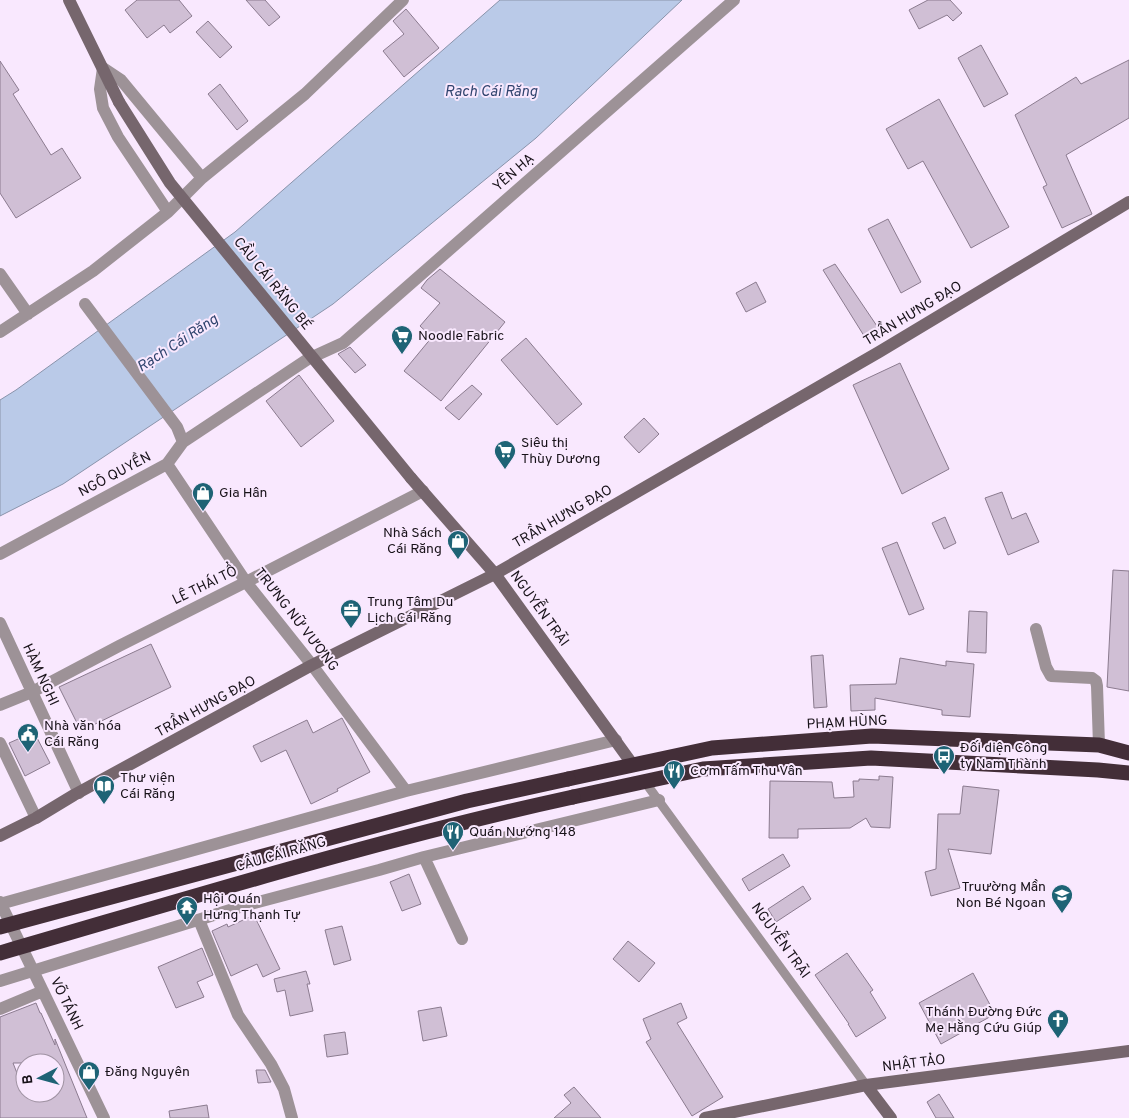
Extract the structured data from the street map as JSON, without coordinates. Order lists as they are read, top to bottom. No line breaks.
{"streets":{"highway":["PHẠM HÙNG","CẦU CÁI RĂNG"],"street":["YÊN HẠ","CẦU CÁI RĂNG BÉ","TRẦN HƯNG ĐẠO","NGÔ QUYỀN","LÊ THÁI TỔ","NGUYỄN TRÃI","TRƯNG NỮ VƯƠNG","HÀM NGHI","VÕ TÁNH","NHẬT TẢO"]},"crossings":[["YÊN HẠ","NGÔ QUYỀN"],["CẦU CÁI RĂNG BÉ","NGUYỄN TRÃI"],["TRẦN HƯNG ĐẠO","NGUYỄN TRÃI"],["TRẦN HƯNG ĐẠO","TRƯNG NỮ VƯƠNG"],["TRẦN HƯNG ĐẠO","HÀM NGHI"],["NGÔ QUYỀN","TRƯNG NỮ VƯƠNG"],["LÊ THÁI TỔ","NGUYỄN TRÃI"],["LÊ THÁI TỔ","TRƯNG NỮ VƯƠNG"],["LÊ THÁI TỔ","HÀM NGHI"],["NGUYỄN TRÃI","PHẠM HÙNG"],["NGUYỄN TRÃI","CẦU CÁI RĂNG"],["NGUYỄN TRÃI","NHẬT TẢO"],["PHẠM HÙNG","CẦU CÁI RĂNG"]],"water":["Rạch Cái Răng"],"places":{"supermarket":["Noodle Fabric","Siêu thị Thùy Dương"],"shop":["Gia Hân","Nhà Sách Cái Răng","Đăng Nguyên"],"office":["Trung Tâm Du Lịch Cái Răng"],"public building":["Nhà văn hóa Cái Răng"],"bus stop":["Đối diện Công ty Nam Thành"],"restaurant":["Cơm Tấm Thu Vân","Quán Nướng 148"],"library":["Thư viện Cái Răng"],"school or university":["Truường Mần Non Bé Ngoan"],"temple":["Hội Quán Hưng Thạnh Tự"],"church":["Thánh Đường Đức Mẹ Hằng Cứu Giúp"]},"north":"left"}
